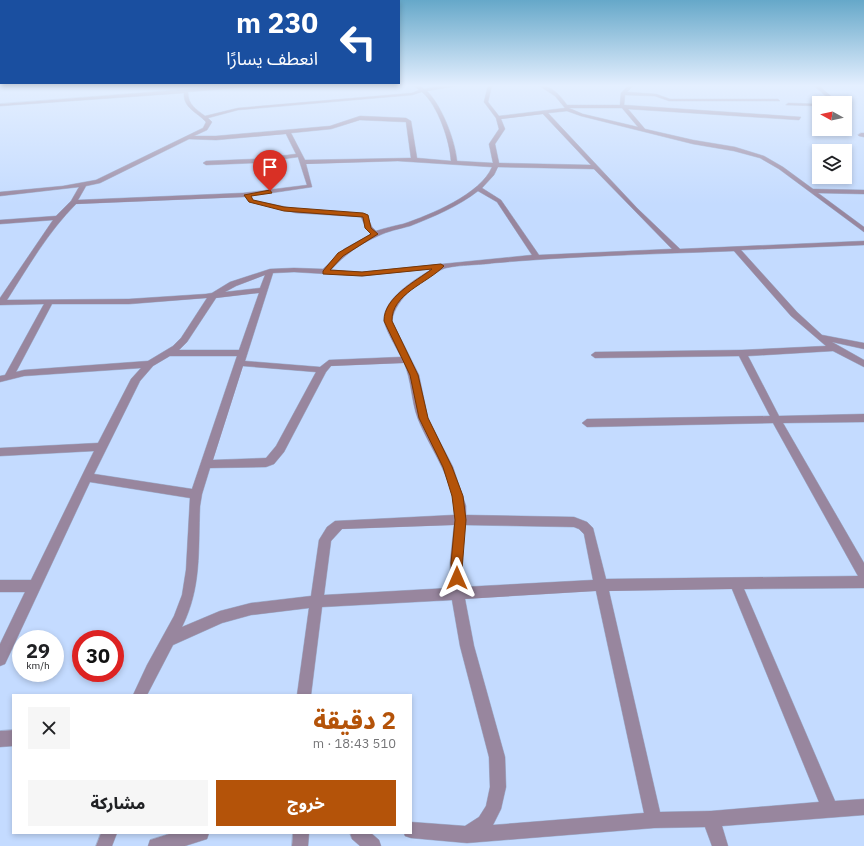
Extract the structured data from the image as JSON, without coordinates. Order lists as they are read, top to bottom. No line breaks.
{"north":"left","page":{"turn":["230 m","انعطف يسارًا"],"speed":"29 km/h","limit":"30","heading":["2 دقيقة","510 m · 18:43"],"buttons":["خروج","مشاركة"]}}
